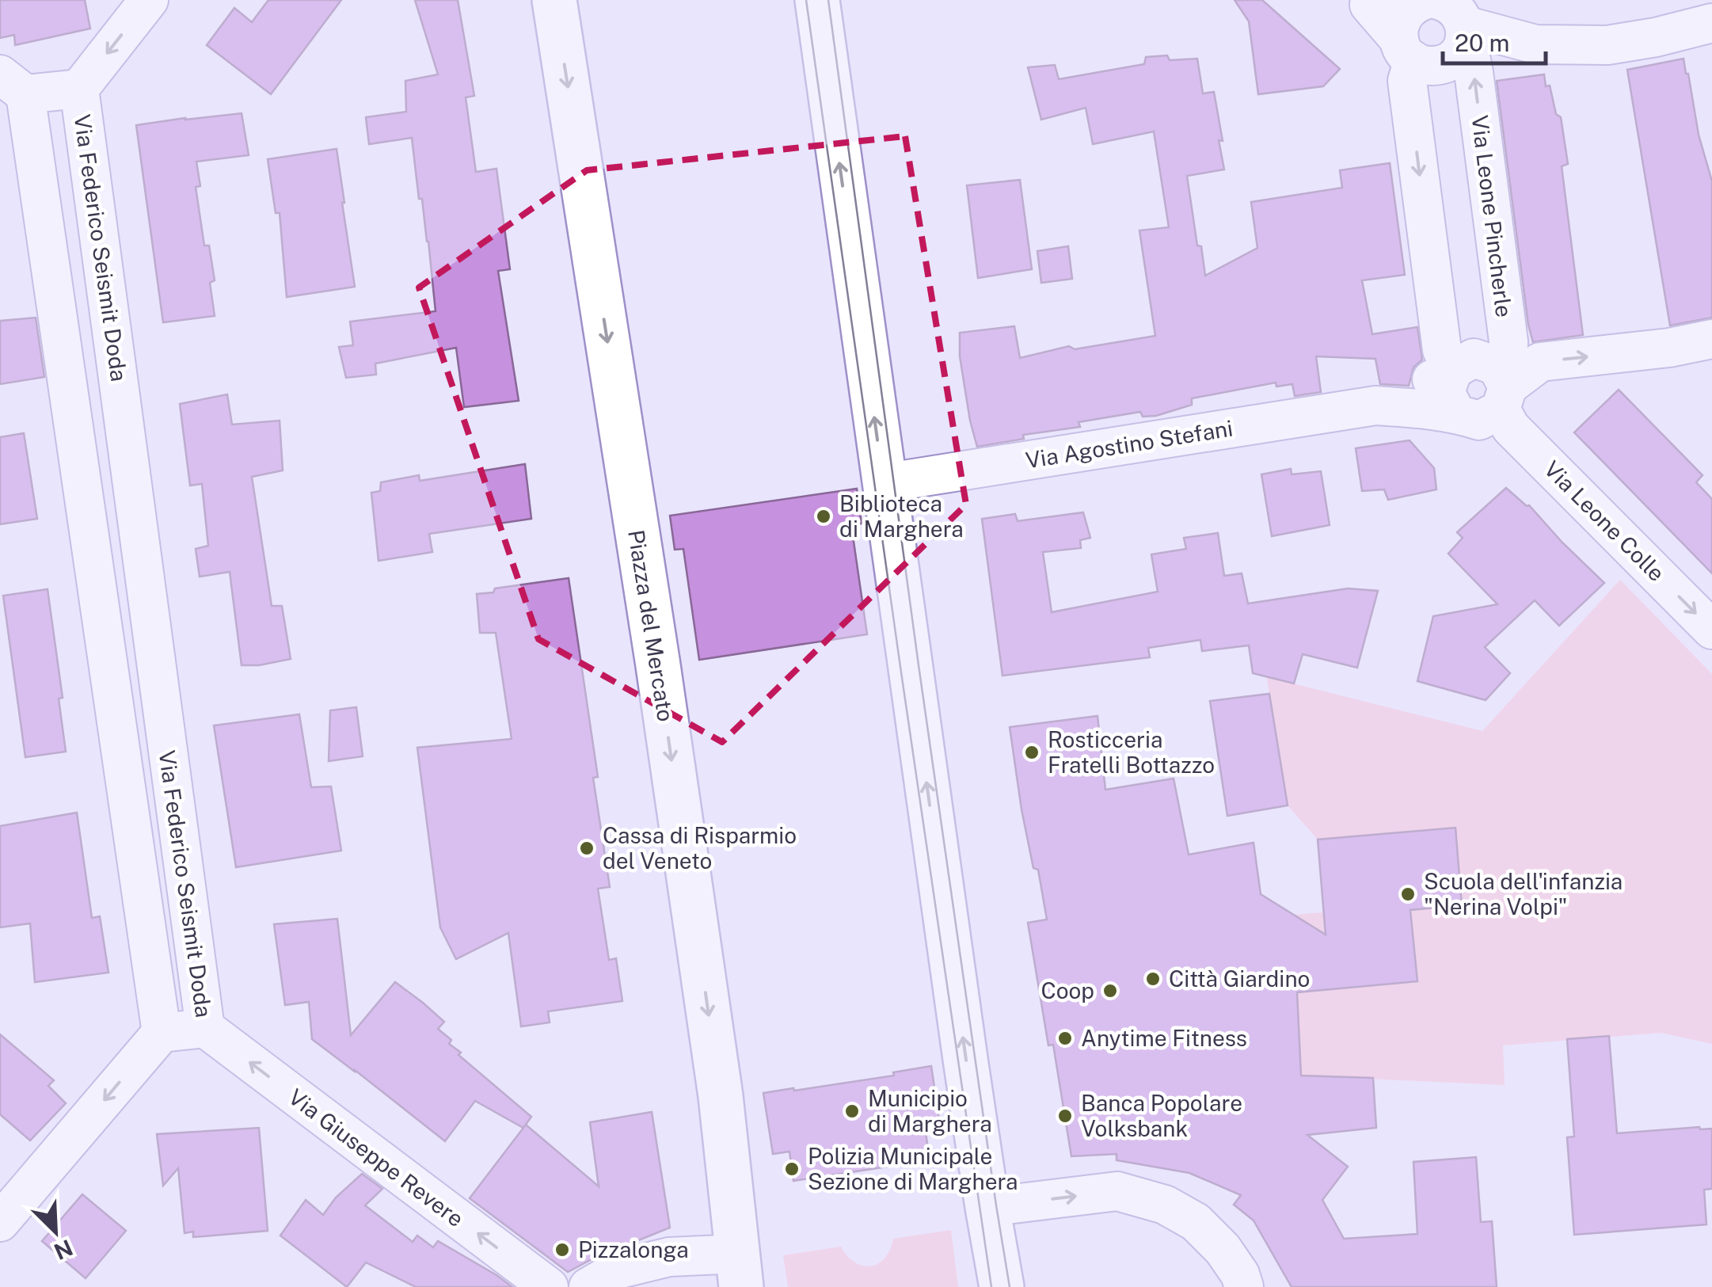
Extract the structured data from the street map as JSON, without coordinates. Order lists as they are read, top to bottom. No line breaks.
{"streets":{"street":["Via Leone Pincherle","Via Federico Seismit Doda","Via Agostino Stefani","Via Leone Colle","Piazza del Mercato","Via Giuseppe Revere"]},"crossings":[["Via Leone Pincherle","Via Agostino Stefani"],["Via Leone Pincherle","Via Leone Colle"],["Via Federico Seismit Doda","Via Giuseppe Revere"],["Via Agostino Stefani","Via Leone Colle"]],"one_way":["Via Leone Colle","Via Giuseppe Revere"],"places":["Biblioteca di Marghera","Rosticceria Fratelli Bottazzo","Cassa di Risparmio del Veneto","Scuola dell'infanzia \"Nerina Volpi\"","Città Giardino","Coop","Anytime Fitness","Municipio di Marghera","Banca Popolare Volksbank","Polizia Municipale Sezione di Marghera","Pizzalonga"],"scale_bar":"20 m","north":"bottom right"}
